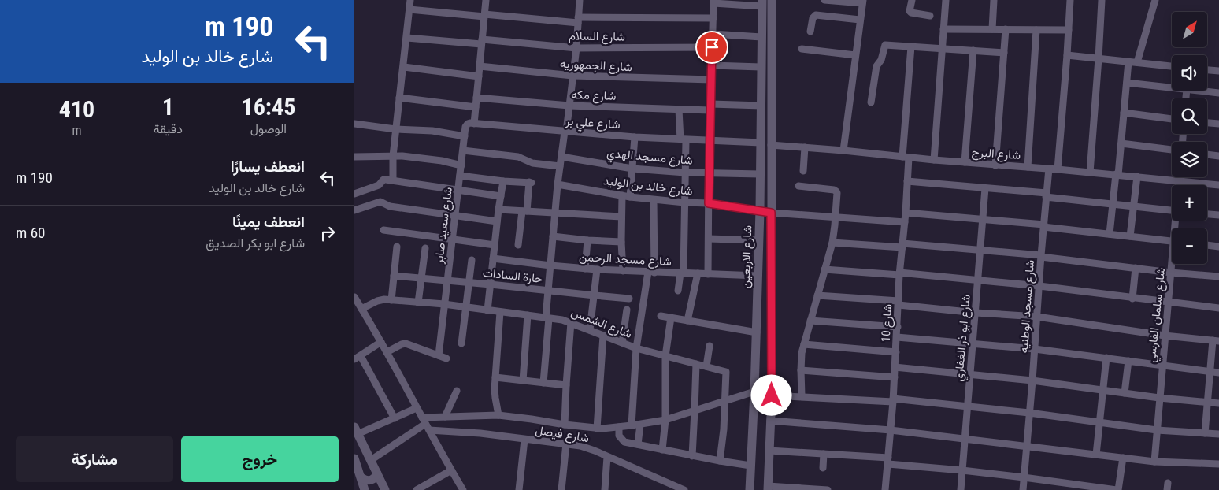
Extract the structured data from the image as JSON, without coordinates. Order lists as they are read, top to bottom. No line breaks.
{"streets":{"street":["شارع السلام","شارع الجمهوريه","شارع مكه","شارع علي بر","شارع البرج","شارع مسجد الهدي","شارع خالد بن الوليد","شارع سعيد صابر","شارع الاربعين","شارع مسجد الرحمن","حارة السادات","شارع مسجد الوطنيه","شارع سلمان الفارسي","شارع الشمس","شارع 10","شارع ابو ذر الغفاري","شارع فيصل"]},"crossings":[["شارع مكه","شارع الاربعين"],["شارع علي بر","شارع سعيد صابر"],["شارع علي بر","شارع الاربعين"],["شارع البرج","شارع الاربعين"],["شارع البرج","شارع مسجد الوطنيه"],["شارع البرج","شارع سلمان الفارسي"],["شارع البرج","شارع 10"],["شارع مسجد الهدي","شارع الاربعين"],["شارع خالد بن الوليد","شارع الاربعين"],["شارع خالد بن الوليد","شارع 10"],["شارع سعيد صابر","حارة السادات"],["شارع سعيد صابر","شارع الشمس"],["شارع الاربعين","شارع مسجد الرحمن"]],"north":"top right","page":{"turn":["190 m","شارع خالد بن الوليد"],"map_buttons":["+","−"],"eta":["16:45","الوصول","1","دقيقة","410","m"],"list":[{"name":"انعطف يسارًا","note":"شارع خالد بن الوليد","value":"190 m"},{"name":"انعطف يمينًا","note":"شارع ابو بكر الصديق","value":"60 m"}],"buttons":["خروج","مشاركة"]}}
